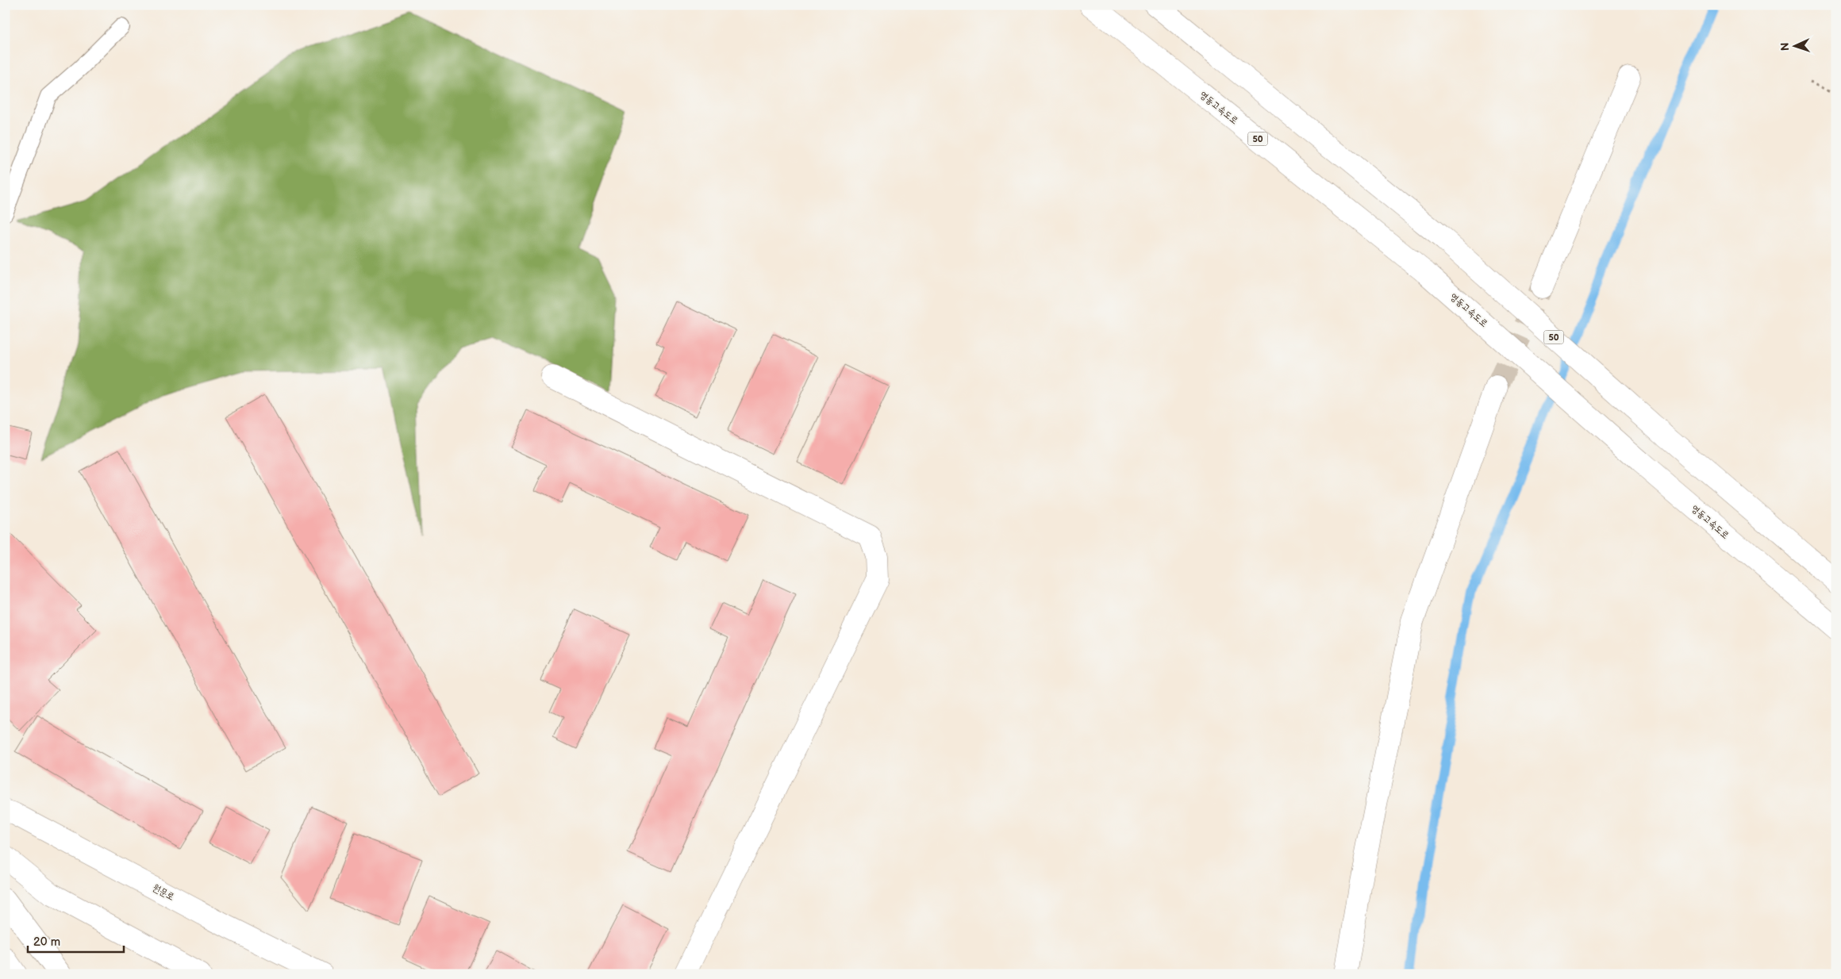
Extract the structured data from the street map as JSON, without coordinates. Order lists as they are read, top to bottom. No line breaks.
{"streets":{"main road":["영동고속도로","50","원문로"]},"scale_bar":"20 m","north":"left"}
